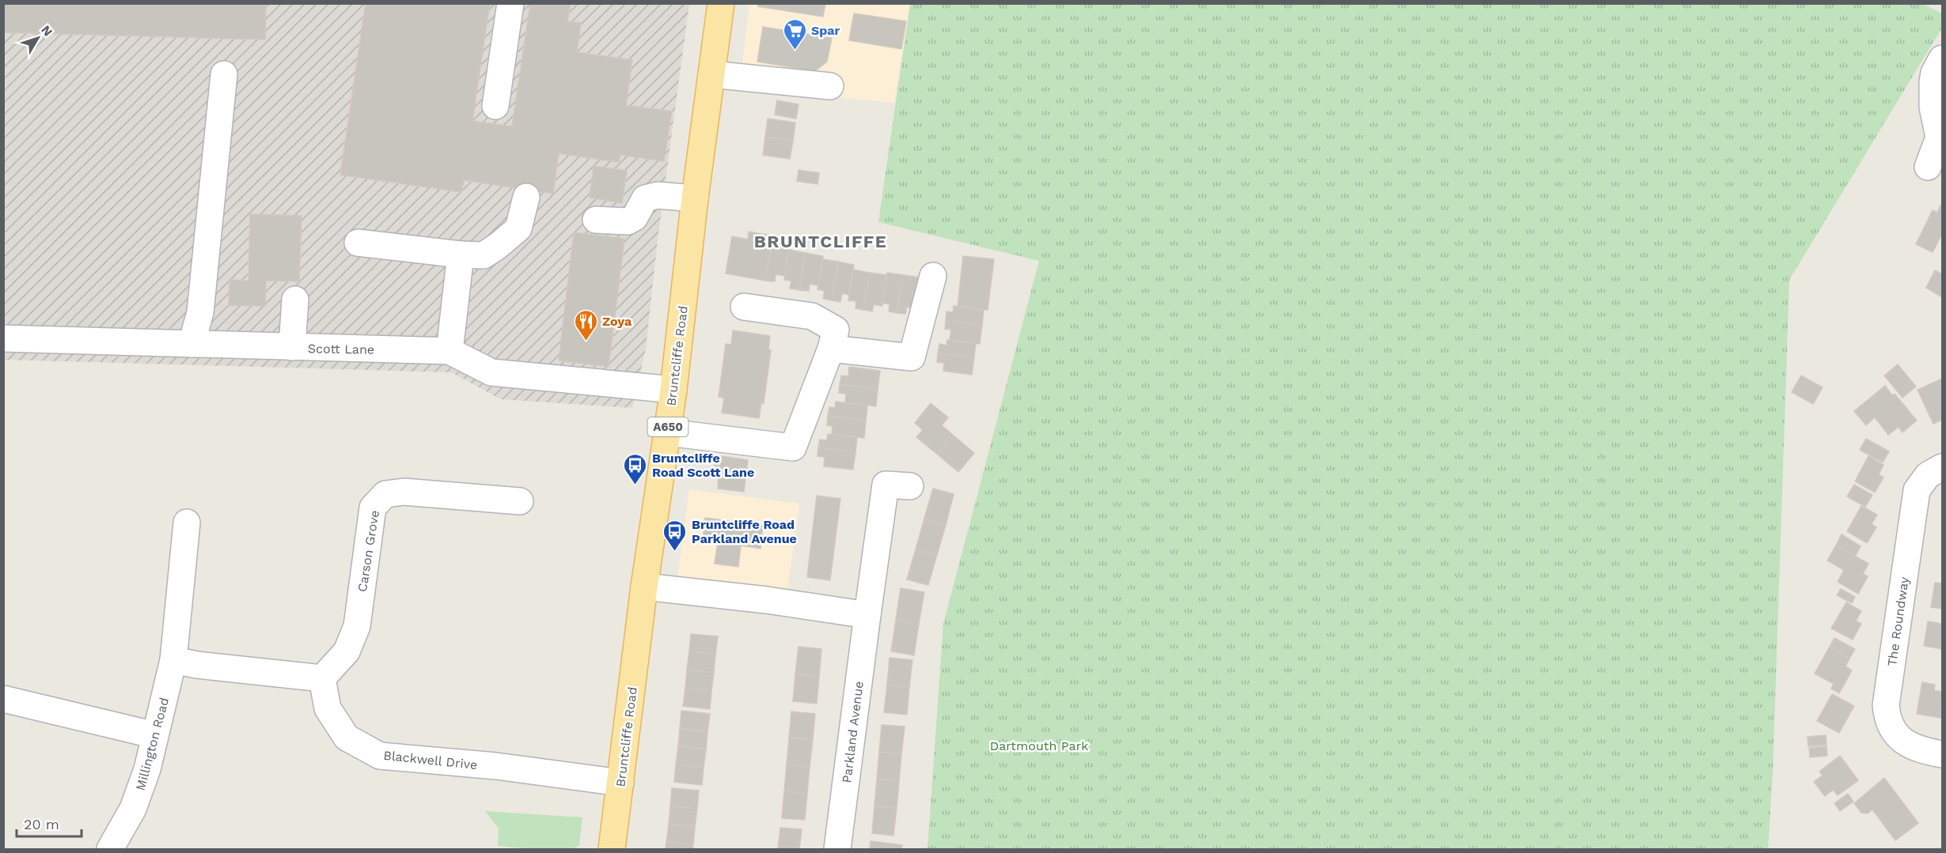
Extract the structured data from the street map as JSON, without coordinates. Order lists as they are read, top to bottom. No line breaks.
{"streets":{"main road":["Bruntcliffe Road","A650"],"street":["Scott Lane","Carson Grove","The Roundway","Parkland Avenue","Millington Road","Blackwell Drive"]},"crossings":[["Scott Lane","Bruntcliffe Road"],["Bruntcliffe Road","Blackwell Drive"],["Carson Grove","Blackwell Drive"]],"districts":["BRUNTCLIFFE"],"parks":["Dartmouth Park"],"places":{"supermarket":["Spar"],"restaurant":["Zoya"],"bus stop":["Bruntcliffe Road Scott Lane","Bruntcliffe Road Parkland Avenue"]},"scale_bar":"20 m","north":"top right"}
